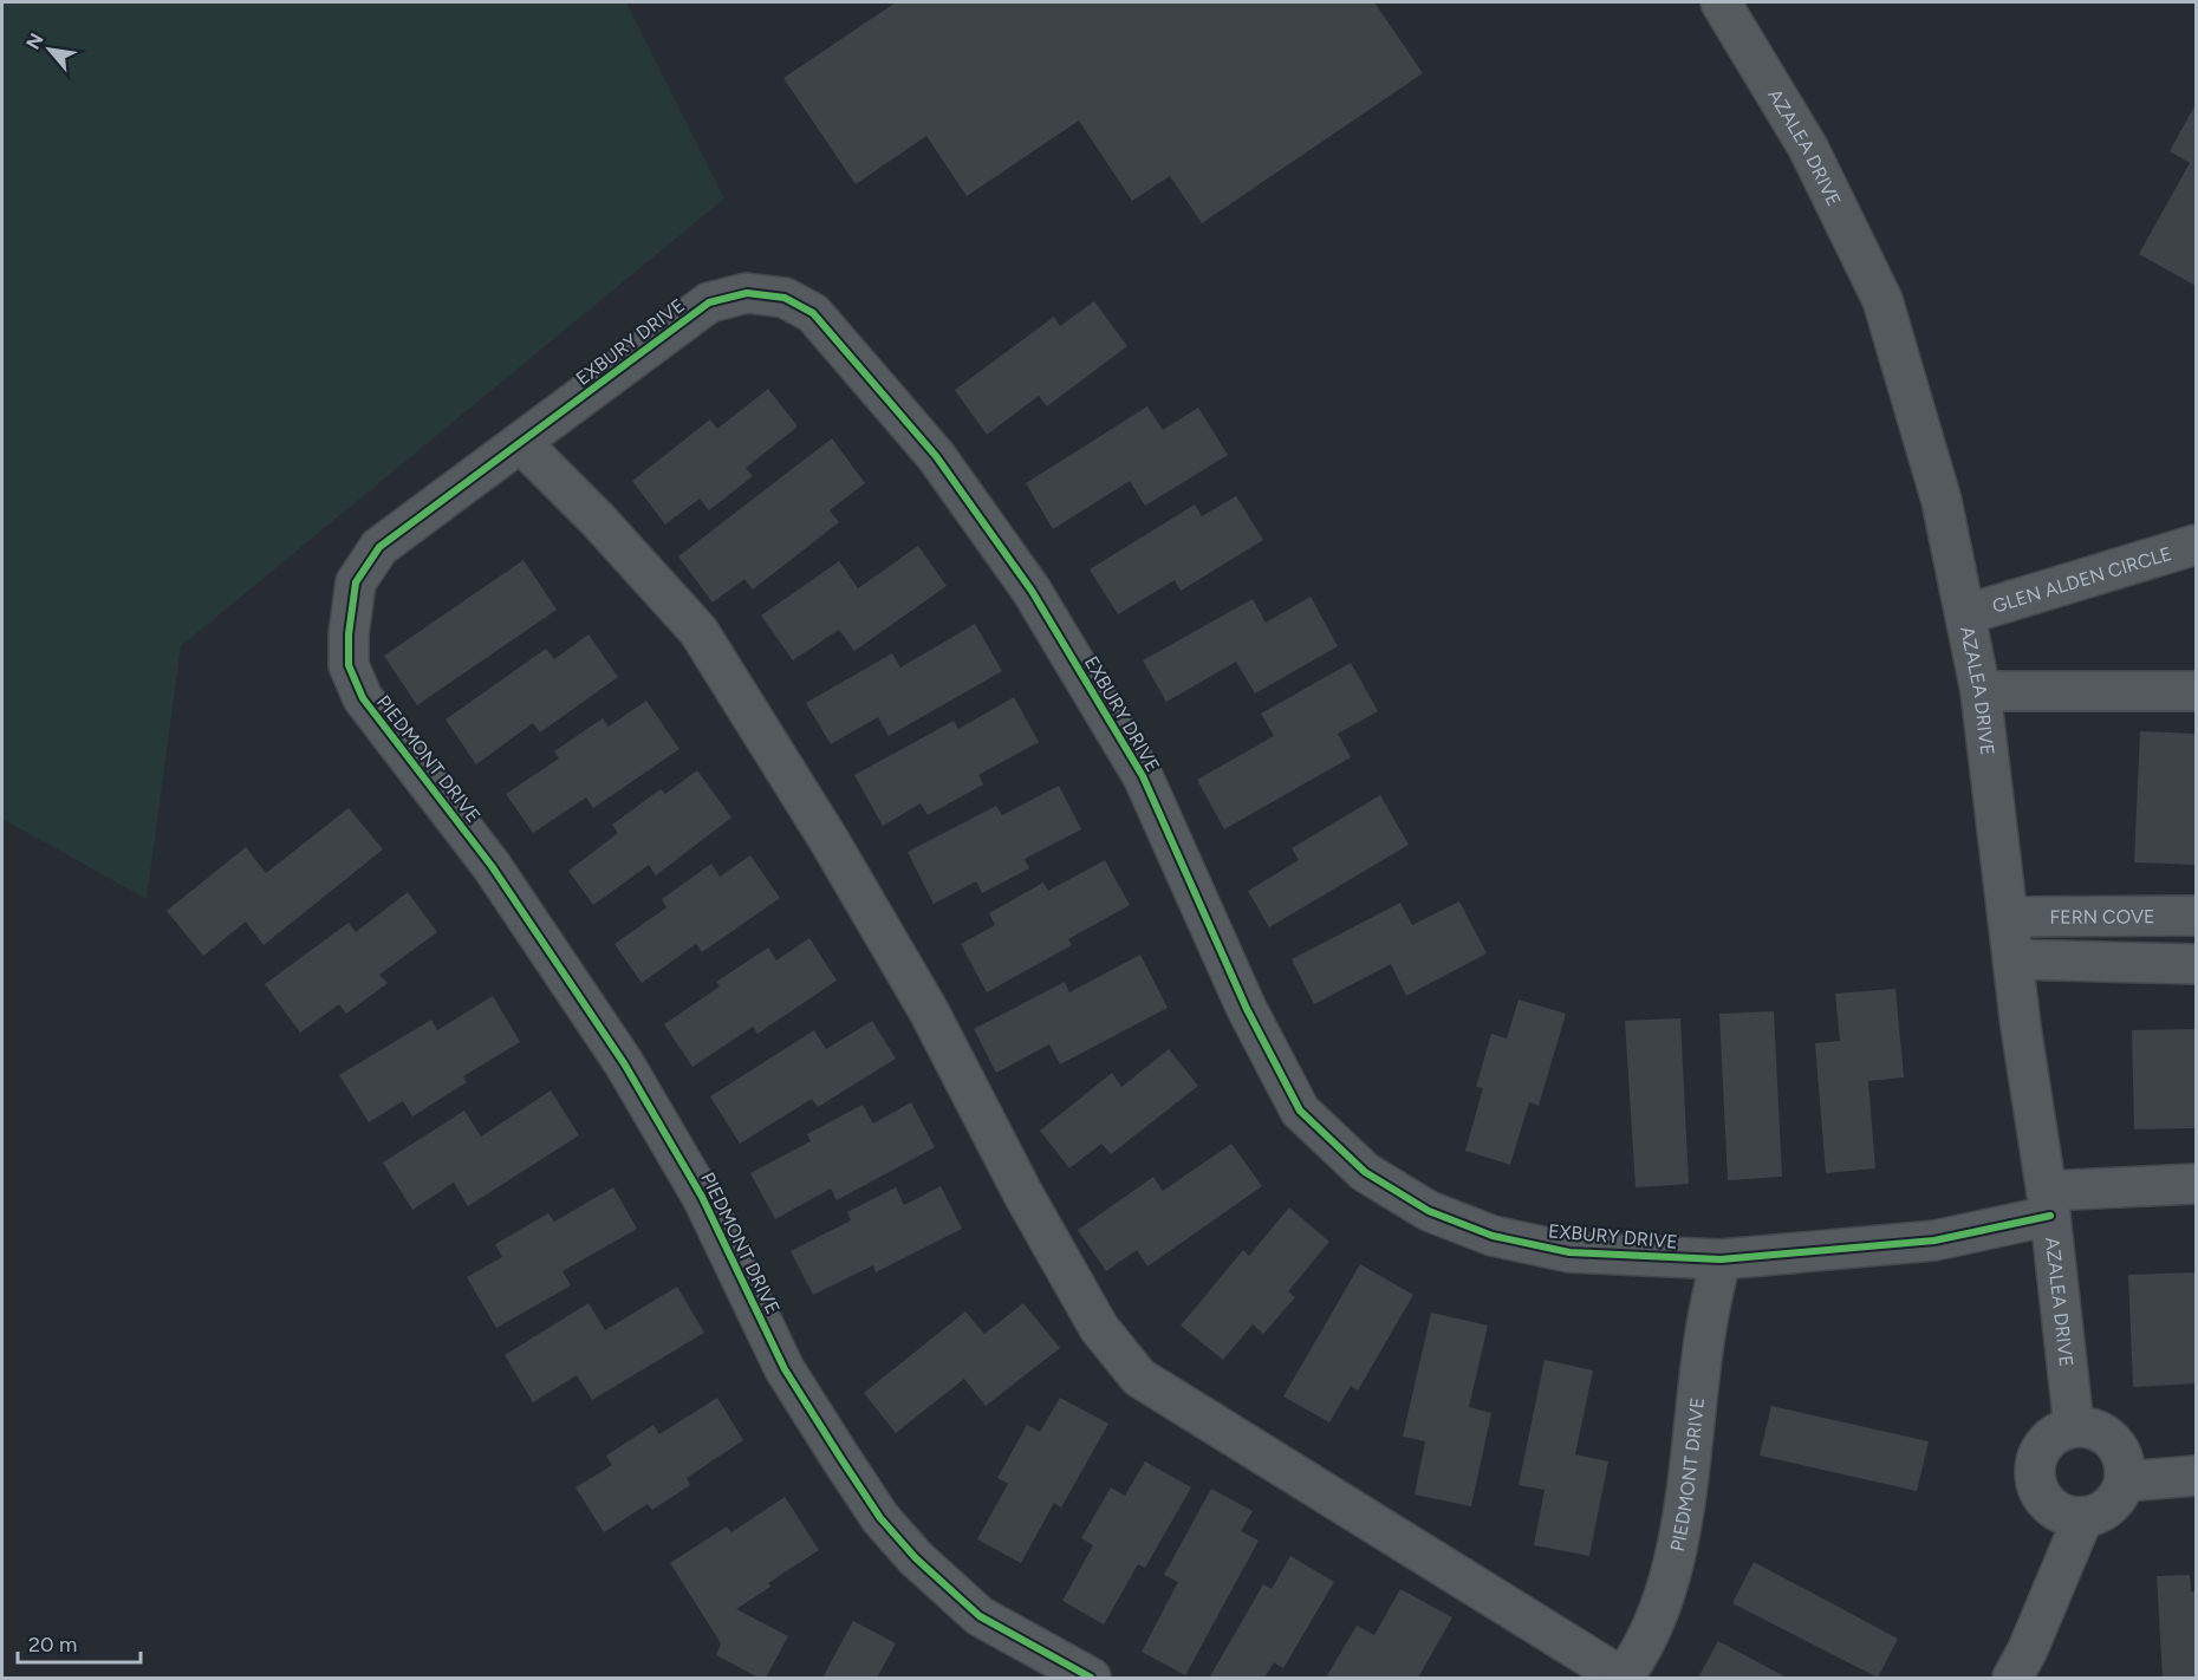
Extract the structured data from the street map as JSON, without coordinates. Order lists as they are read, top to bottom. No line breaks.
{"streets":{"street":["AZALEA DRIVE","EXBURY DRIVE","GLEN ALDEN CIRCLE","PIEDMONT DRIVE","FERN COVE"]},"crossings":[["AZALEA DRIVE","EXBURY DRIVE"],["AZALEA DRIVE","GLEN ALDEN CIRCLE"],["AZALEA DRIVE","FERN COVE"],["EXBURY DRIVE","PIEDMONT DRIVE"]],"scale_bar":"20 m","north":"top left"}
